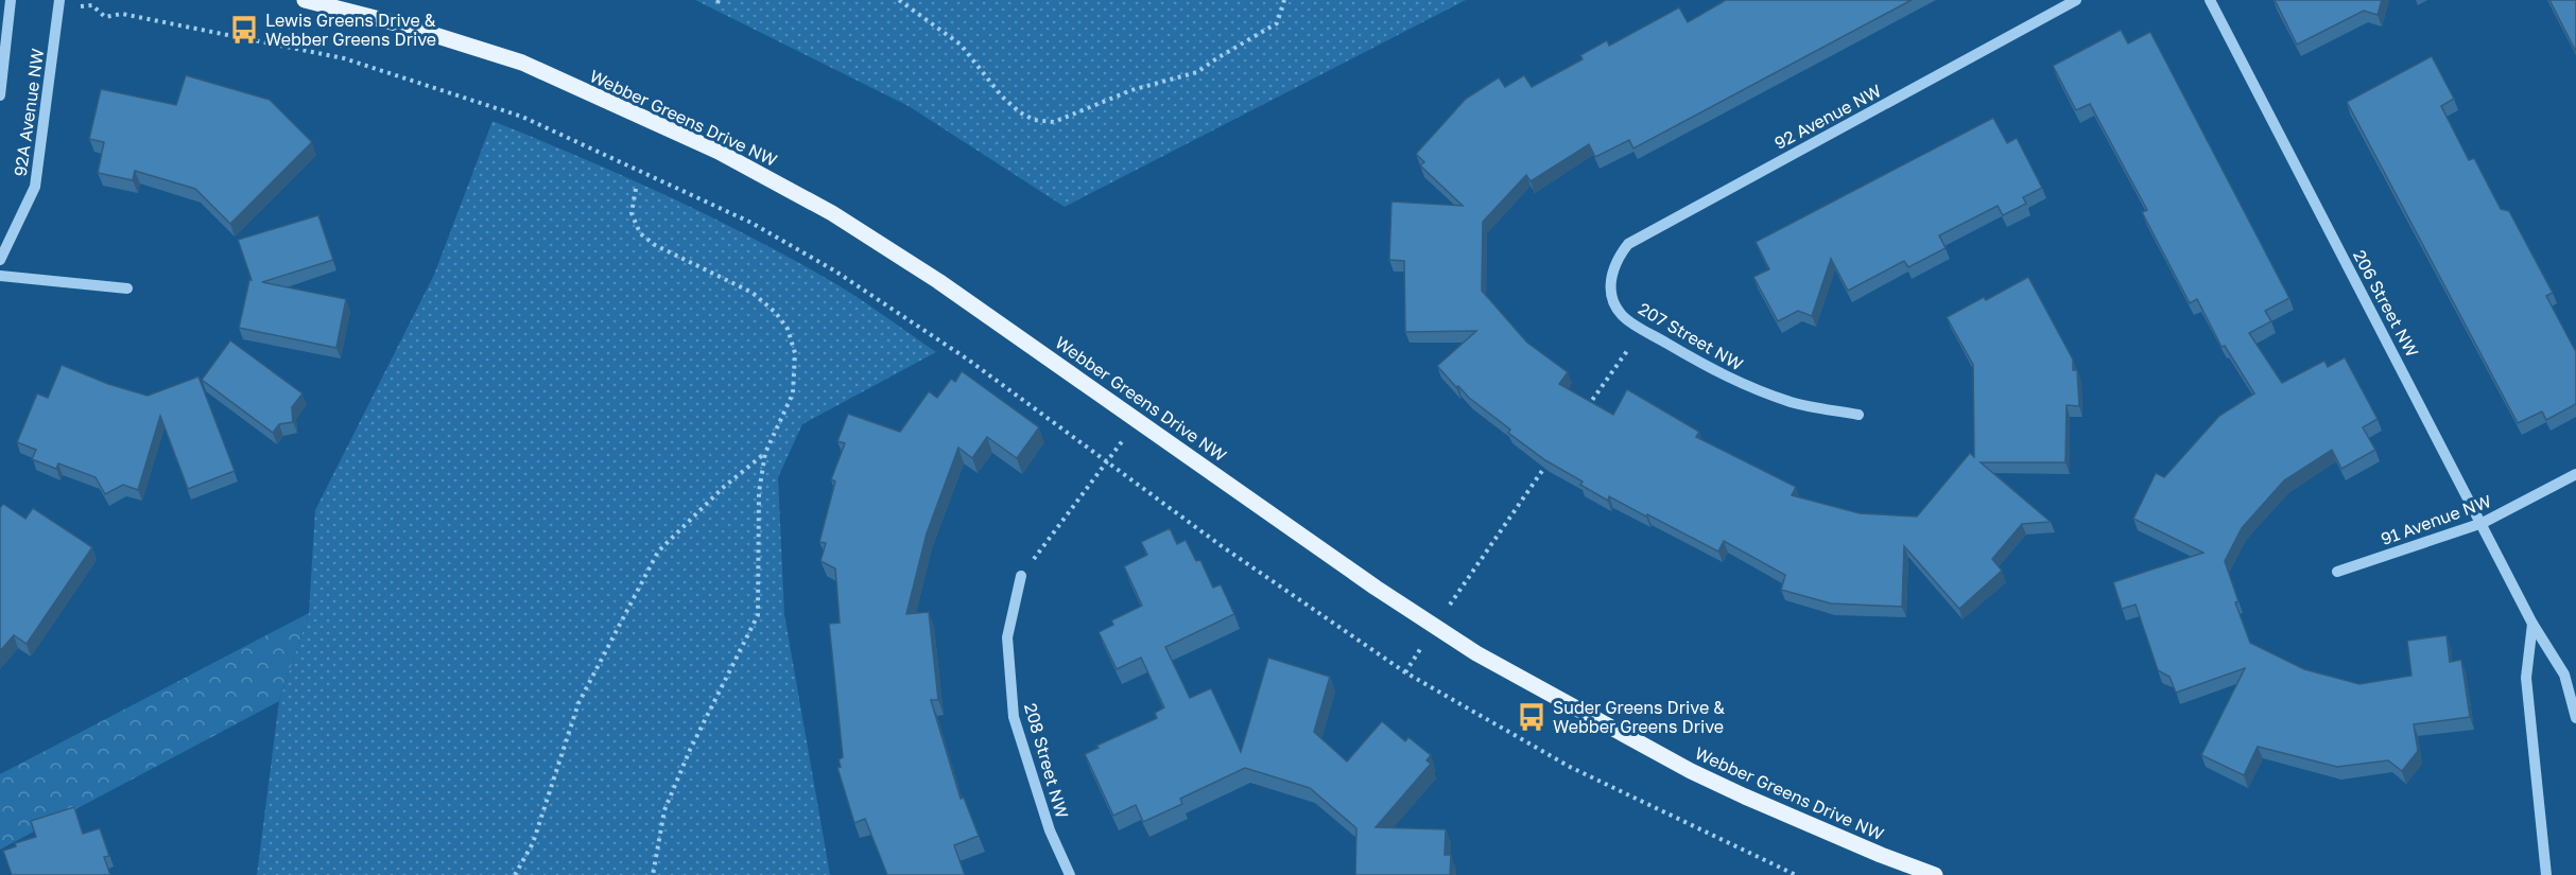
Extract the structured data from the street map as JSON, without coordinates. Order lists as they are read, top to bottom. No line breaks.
{"streets":{"main road":["Webber Greens Drive NW"],"street":["92A Avenue NW","92 Avenue NW","206 Street NW","207 Street NW","91 Avenue NW","208 Street NW"]},"crossings":[["92 Avenue NW","207 Street NW"],["206 Street NW","91 Avenue NW"]],"places":{"bus stop":["Lewis Greens Drive & Webber Greens Drive","Suder Greens Drive & Webber Greens Drive"]}}
